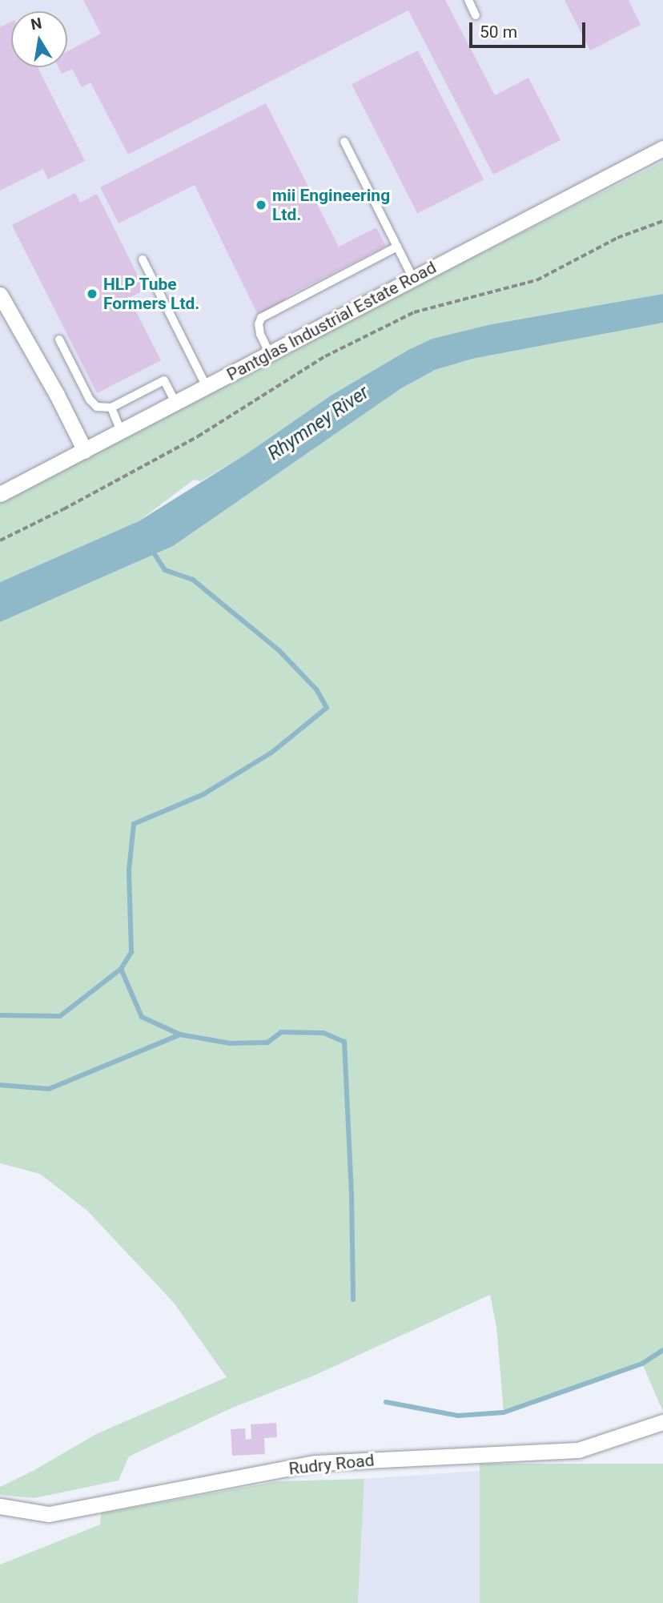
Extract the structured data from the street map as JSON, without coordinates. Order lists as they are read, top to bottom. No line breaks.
{"streets":{"street":["Pantglas Industrial Estate Road","Rudry Road"]},"water":["Rhymney River"],"places":["mii Engineering Ltd.","HLP Tube Formers Ltd."],"scale_bar":"50 m","north":"top"}
